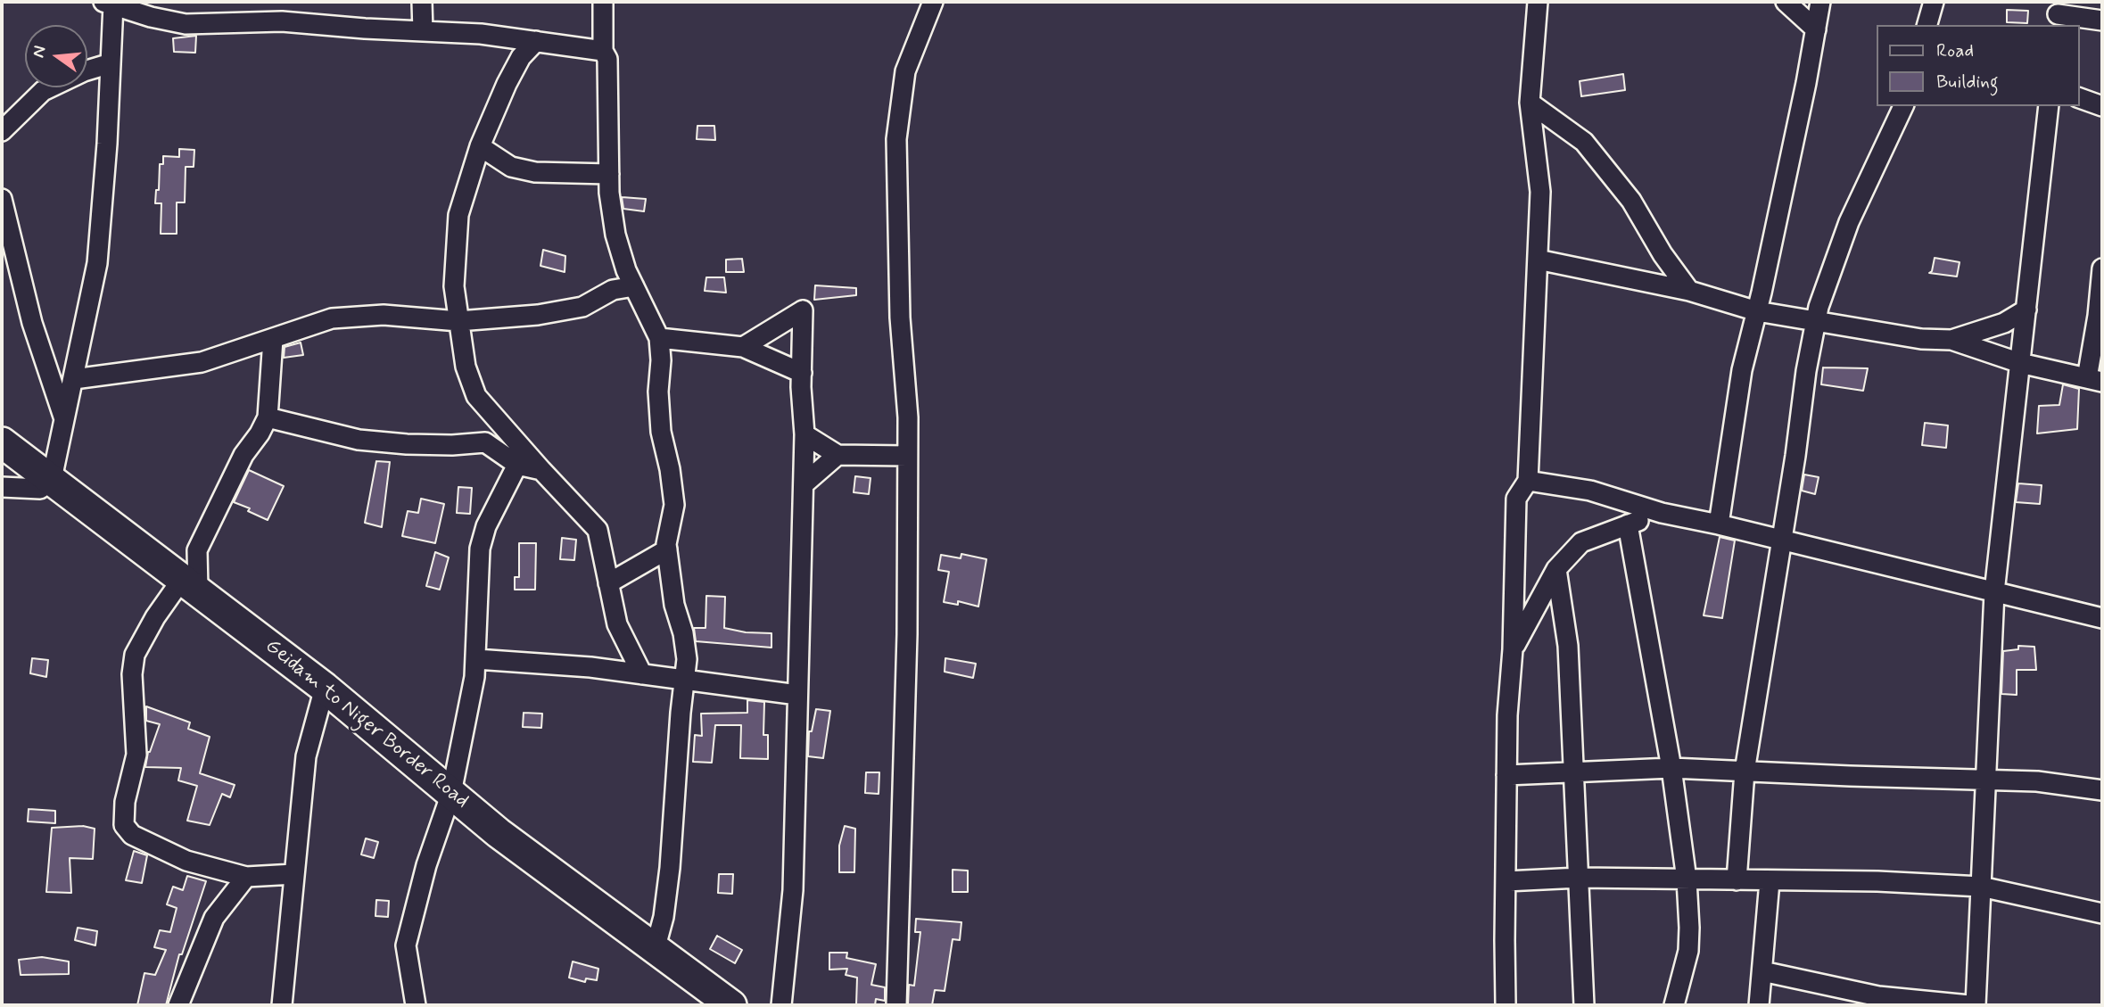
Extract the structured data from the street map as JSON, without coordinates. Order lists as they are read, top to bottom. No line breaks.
{"streets":{"main road":["Geidam to Niger Border Road"]},"legend":["Road","Building"],"north":"left"}
